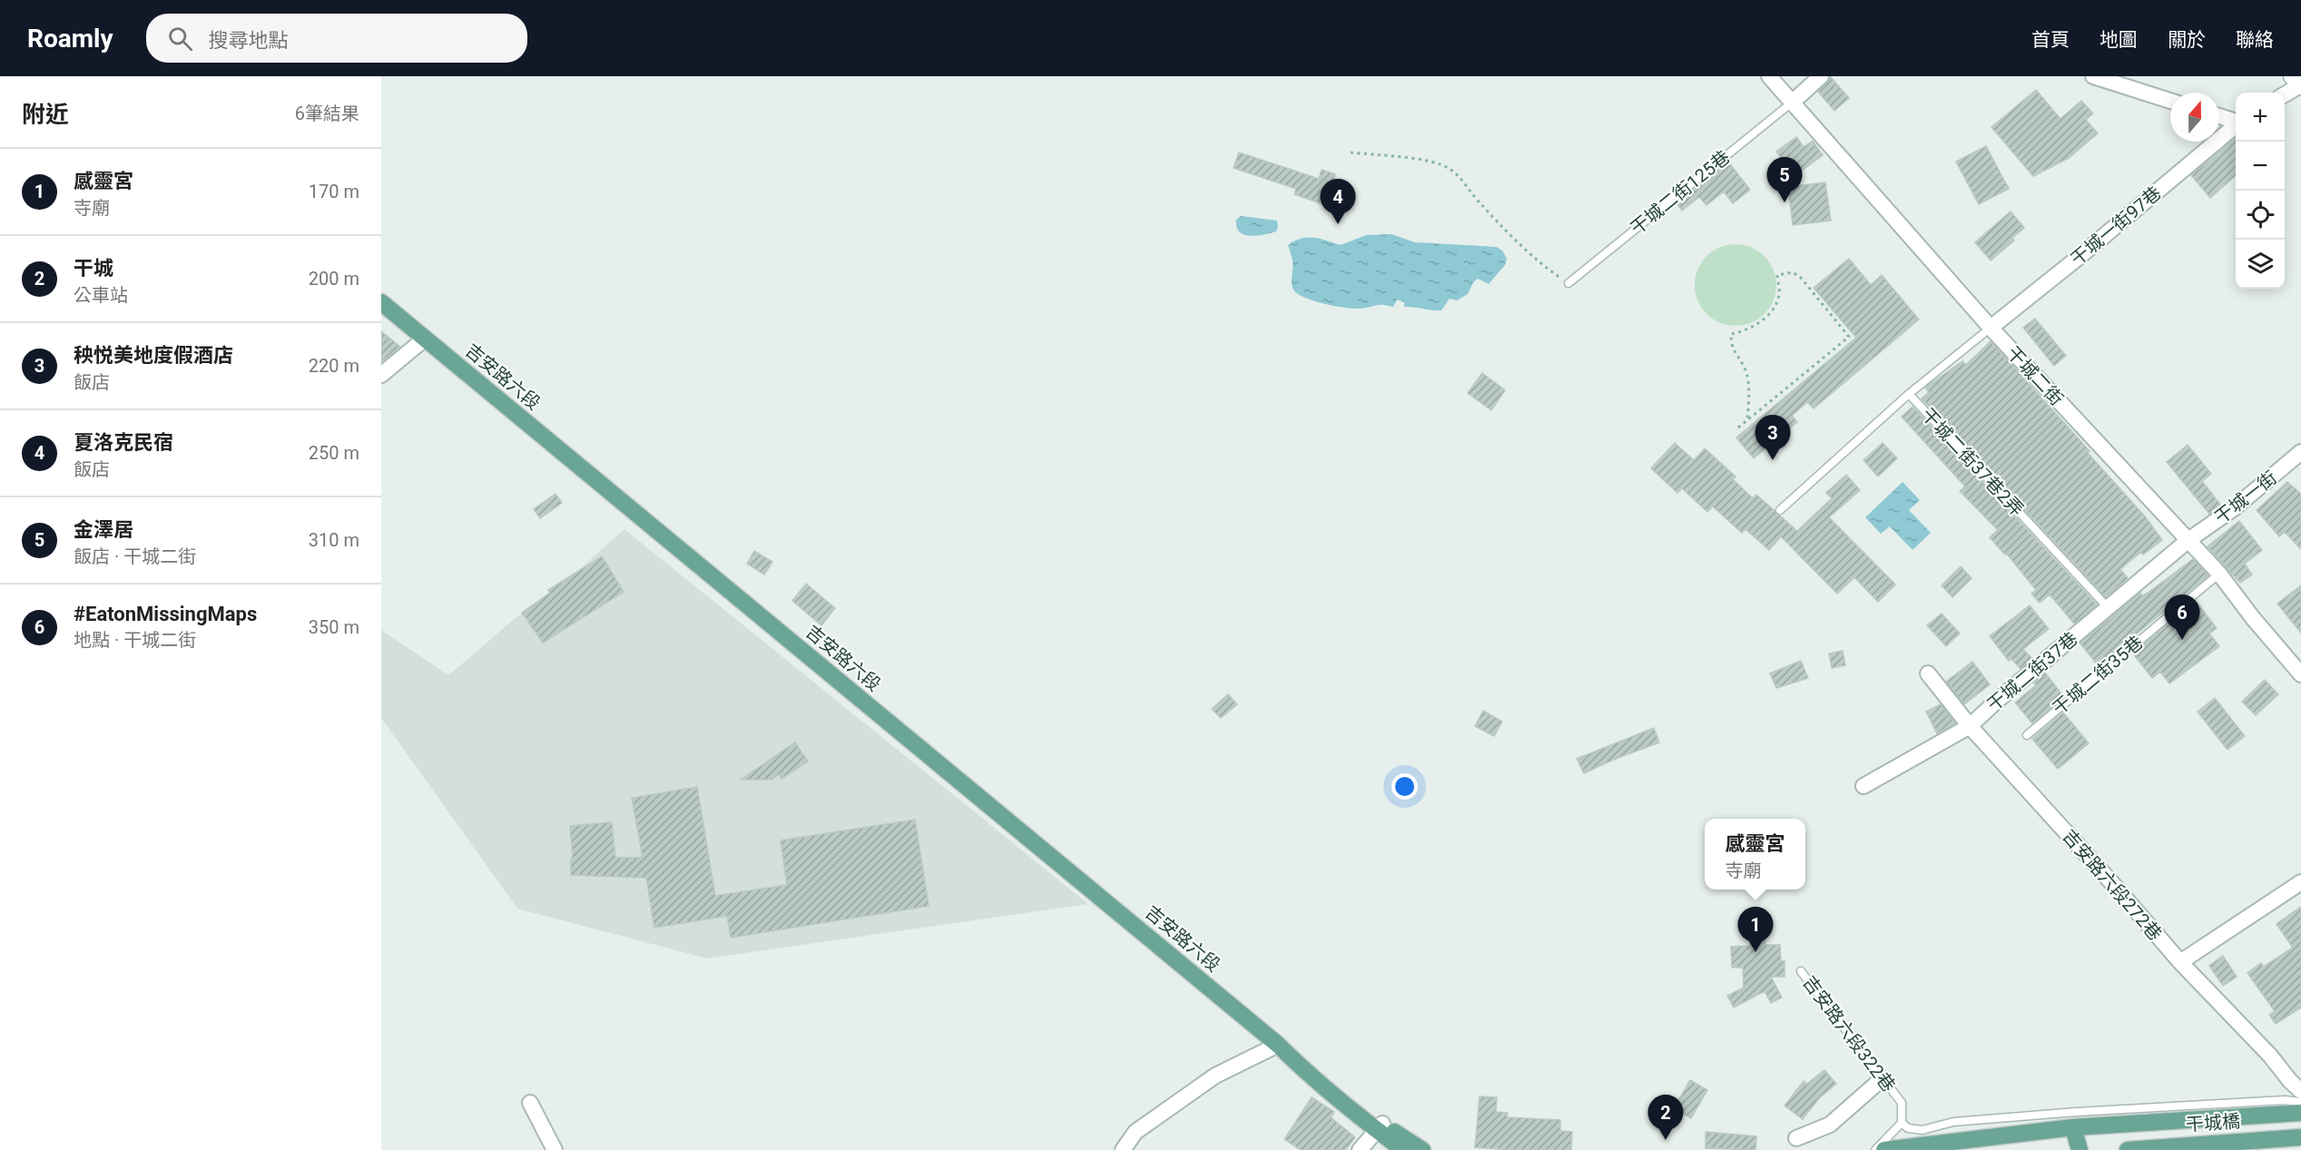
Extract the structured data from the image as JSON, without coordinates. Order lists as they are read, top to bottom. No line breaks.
{"streets":{"main road":["吉安路六段","干城橋"],"street":["干城一街97巷","干城二街","干城一街","干城二街37巷","吉安路六段272巷"],"lane":["干城二街125巷","干城二街37巷2弄","干城二街35巷","吉安路六段322巷"]},"crossings":[["干城二街125巷","干城二街"],["干城一街97巷","干城二街"],["干城一街97巷","干城二街37巷2弄"],["干城二街","干城二街37巷2弄"],["干城二街","干城一街"],["干城二街","干城二街37巷"],["干城二街","干城二街35巷"],["干城二街37巷2弄","干城二街37巷"],["干城一街","干城二街37巷"],["干城二街37巷","吉安路六段272巷"]],"north":"top","page":{"header":"Roamly","search":"搜尋地點","nav":["首頁","地圖","關於","聯絡"],"heading":["附近","6筆結果"],"map_buttons":["+","−"],"list":[{"mark":"1","name":"感靈宮","note":"寺廟","value":"170 m"},{"mark":"2","name":"干城","note":"公車站","value":"200 m"},{"mark":"3","name":"秧悦美地度假酒店","note":"飯店","value":"220 m"},{"mark":"4","name":"夏洛克民宿","note":"飯店","value":"250 m"},{"mark":"5","name":"金澤居","note":"飯店 · 干城二街","value":"310 m"},{"mark":"6","name":"#EatonMissingMaps","note":"地點 · 干城二街","value":"350 m"}],"pins":["5","4","3","6","1","2"],"popup":["感靈宮","寺廟"]}}
